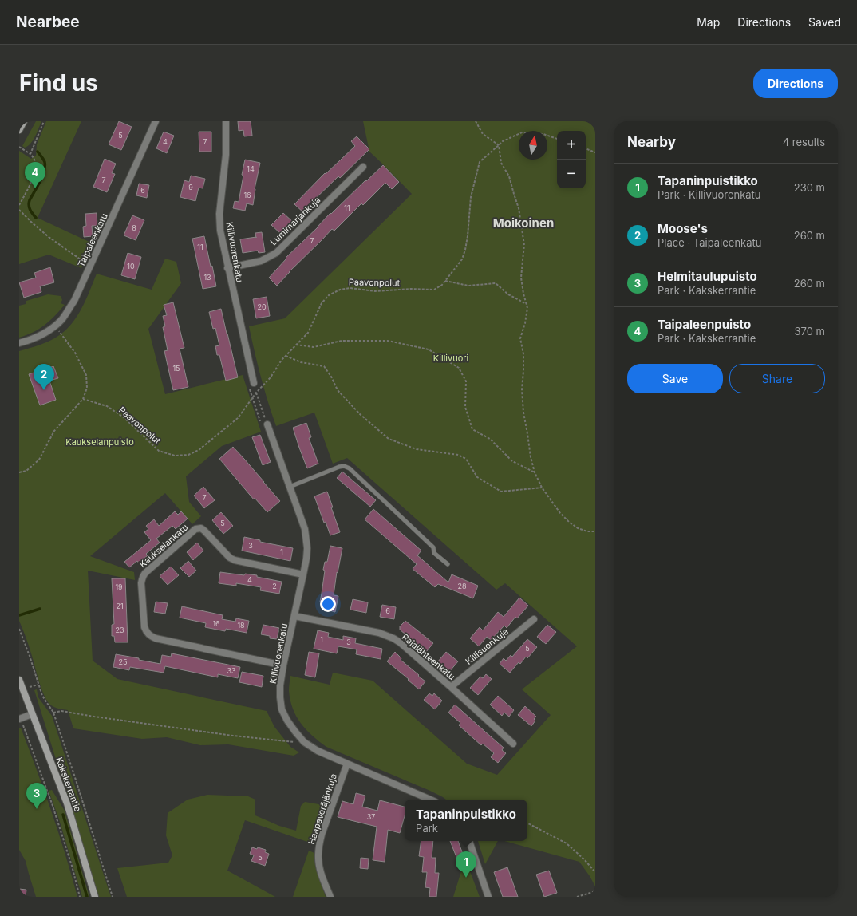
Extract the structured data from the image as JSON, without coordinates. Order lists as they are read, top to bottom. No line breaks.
{"streets":{"main road":["Kakskerrantie"],"street":["Lumimarjankuja","Taipaleenkatu","Killivuorenkatu","Kaukselankatu","Killisuonkuja","Rajalähteenkatu","Haapaveräjänkuja"],"path":["Paavonpolut"]},"crossings":[["Lumimarjankuja","Killivuorenkatu"],["Killivuorenkatu","Kaukselankatu"],["Killivuorenkatu","Rajalähteenkatu"],["Killivuorenkatu","Haapaveräjänkuja"],["Killisuonkuja","Rajalähteenkatu"]],"districts":["Moikoinen"],"parks":["Killivuori","Kaukselanpuisto"],"house_numbers":["5","4","7","14","7","9","6","16","11","8","7","11","10","13","20","15","7","5","3","1","4","2","28","19","21","6","16","18","23","1","3","5","25","33","37","5"],"north":"top","page":{"header":"Nearbee","nav":["Map","Directions","Saved"],"buttons":["Directions",["Save","Share"]],"title":"Find us","heading":["Nearby","4 results"],"map_buttons":["+","−"],"pins":["4","2","3","1"],"list":[{"mark":"1","name":"Tapaninpuistikko","note":"Park · Killivuorenkatu","value":"230 m"},{"mark":"2","name":"Moose's","note":"Place · Taipaleenkatu","value":"260 m"},{"mark":"3","name":"Helmitaulupuisto","note":"Park · Kakskerrantie","value":"260 m"},{"mark":"4","name":"Taipaleenpuisto","note":"Park · Kakskerrantie","value":"370 m"}],"popup":["Tapaninpuistikko","Park"]}}
